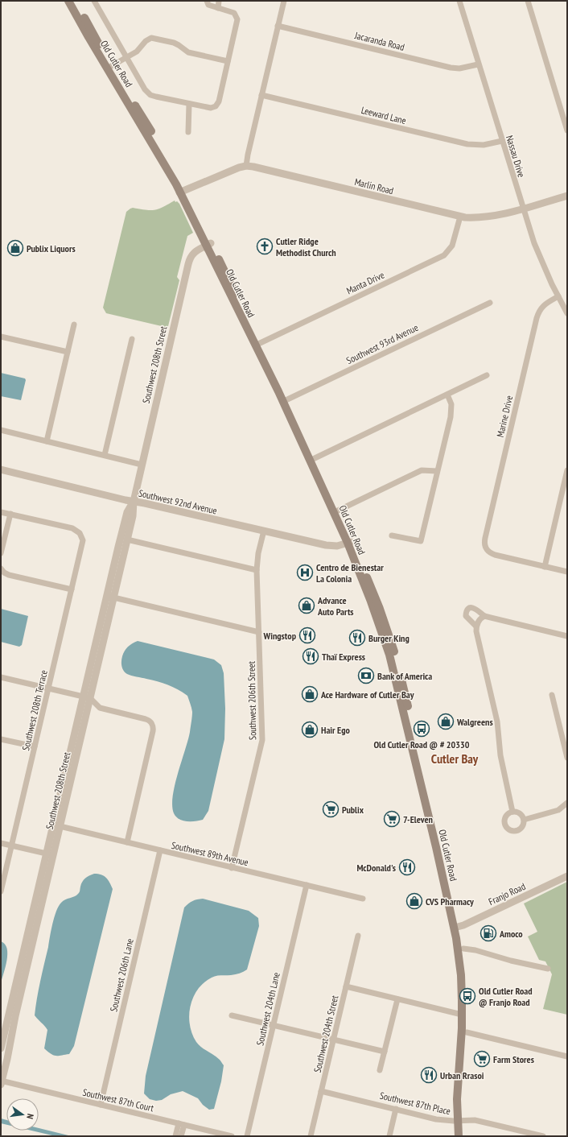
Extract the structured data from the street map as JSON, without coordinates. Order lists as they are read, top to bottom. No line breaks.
{"streets":{"main road":["Old Cutler Road"],"street":["Jacaranda Road","Leeward Lane","Nassau Drive","Marlin Road","Manta Drive","Southwest 93rd Avenue","Southwest 208th Street","Marine Drive","Southwest 92nd Avenue","Southwest 206th Street","Southwest 208th Terrace","Southwest 89th Avenue","Franjo Road","Southwest 206th Lane","Southwest 204th Lane","Southwest 204th Street","Southwest 87th Court","Southwest 87th Place"]},"crossings":[["Jacaranda Road","Nassau Drive"],["Old Cutler Road","Marlin Road"],["Old Cutler Road","Manta Drive"],["Old Cutler Road","Southwest 93rd Avenue"],["Old Cutler Road","Southwest 208th Street"],["Old Cutler Road","Southwest 92nd Avenue"],["Old Cutler Road","Franjo Road"],["Old Cutler Road","Southwest 87th Place"],["Leeward Lane","Nassau Drive"],["Nassau Drive","Marlin Road"],["Nassau Drive","Marine Drive"],["Marlin Road","Manta Drive"],["Southwest 208th Street","Southwest 92nd Avenue"],["Southwest 208th Street","Southwest 89th Avenue"],["Southwest 208th Street","Southwest 87th Court"],["Southwest 92nd Avenue","Southwest 206th Street"],["Southwest 206th Street","Southwest 89th Avenue"],["Southwest 89th Avenue","Southwest 206th Lane"],["Southwest 89th Avenue","Southwest 204th Lane"],["Southwest 206th Lane","Southwest 87th Court"],["Southwest 204th Street","Southwest 87th Place"]],"districts":["Cutler Bay"],"places":{"church":["Cutler Ridge Methodist Church"],"shop":["Publix Liquors","Advance Auto Parts","Ace Hardware of Cutler Bay","Walgreens","Hair Ego","CVS Pharmacy"],"hospital":["Centro de Bienestar La Colonia"],"restaurant":["Wingstop","Burger King","Thaï Express","McDonald's","Urban Rrasoi"],"bank":["Bank of America"],"bus stop":["Old Cutler Road @ # 20330","Old Cutler Road @ Franjo Road"],"supermarket":["Publix","7-Eleven","Farm Stores"],"fuel station":["Amoco"]},"north":"right"}
